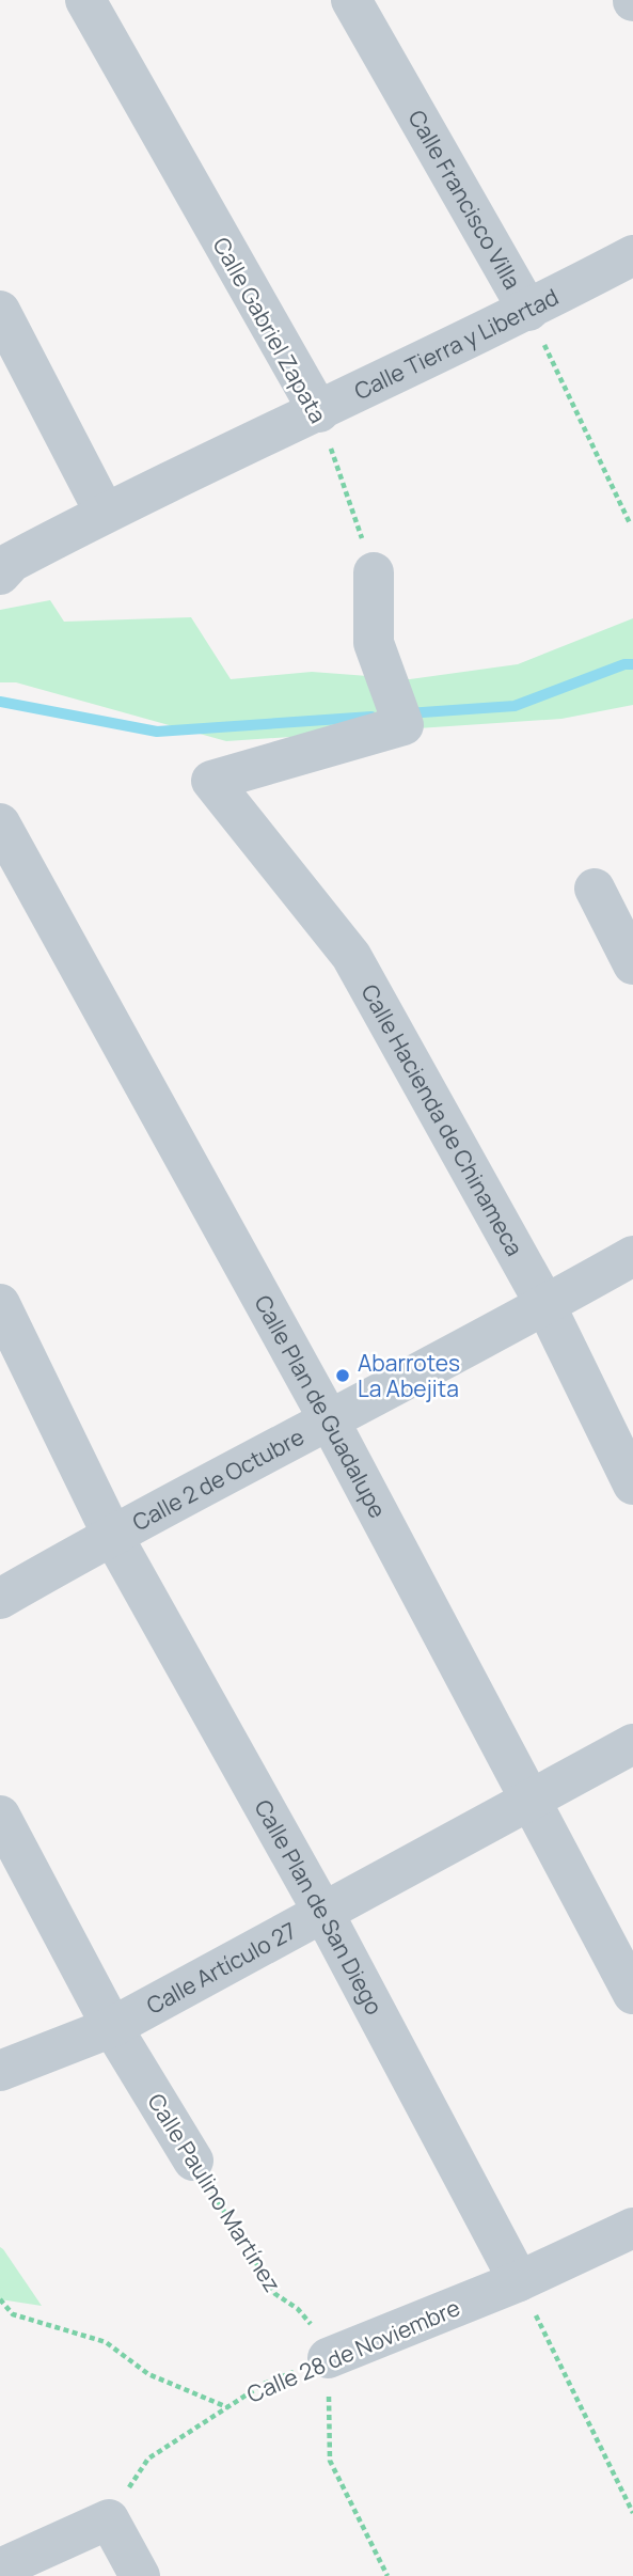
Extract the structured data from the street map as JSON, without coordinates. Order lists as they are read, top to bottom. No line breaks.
{"streets":{"street":["Calle Francisco Villa","Calle Gabriel Zapata","Calle Tierra y Libertad","Calle Hacienda de Chinameca","Calle Plan de Guadalupe","Calle 2 de Octubre","Calle Plan de San Diego","Calle Artículo 27","Calle Paulino Martínez","Calle 28 de Noviembre"]},"crossings":[["Calle Francisco Villa","Calle Tierra y Libertad"],["Calle Gabriel Zapata","Calle Tierra y Libertad"],["Calle Gabriel Zapata","Calle Hacienda de Chinameca"],["Calle Hacienda de Chinameca","Calle 2 de Octubre"],["Calle Plan de Guadalupe","Calle 2 de Octubre"],["Calle Plan de Guadalupe","Calle Artículo 27"],["Calle 2 de Octubre","Calle Plan de San Diego"],["Calle Plan de San Diego","Calle Artículo 27"],["Calle Plan de San Diego","Calle 28 de Noviembre"],["Calle Artículo 27","Calle Paulino Martínez"],["Calle Paulino Martínez","Calle 28 de Noviembre"]],"places":["Abarrotes La Abejita"]}
